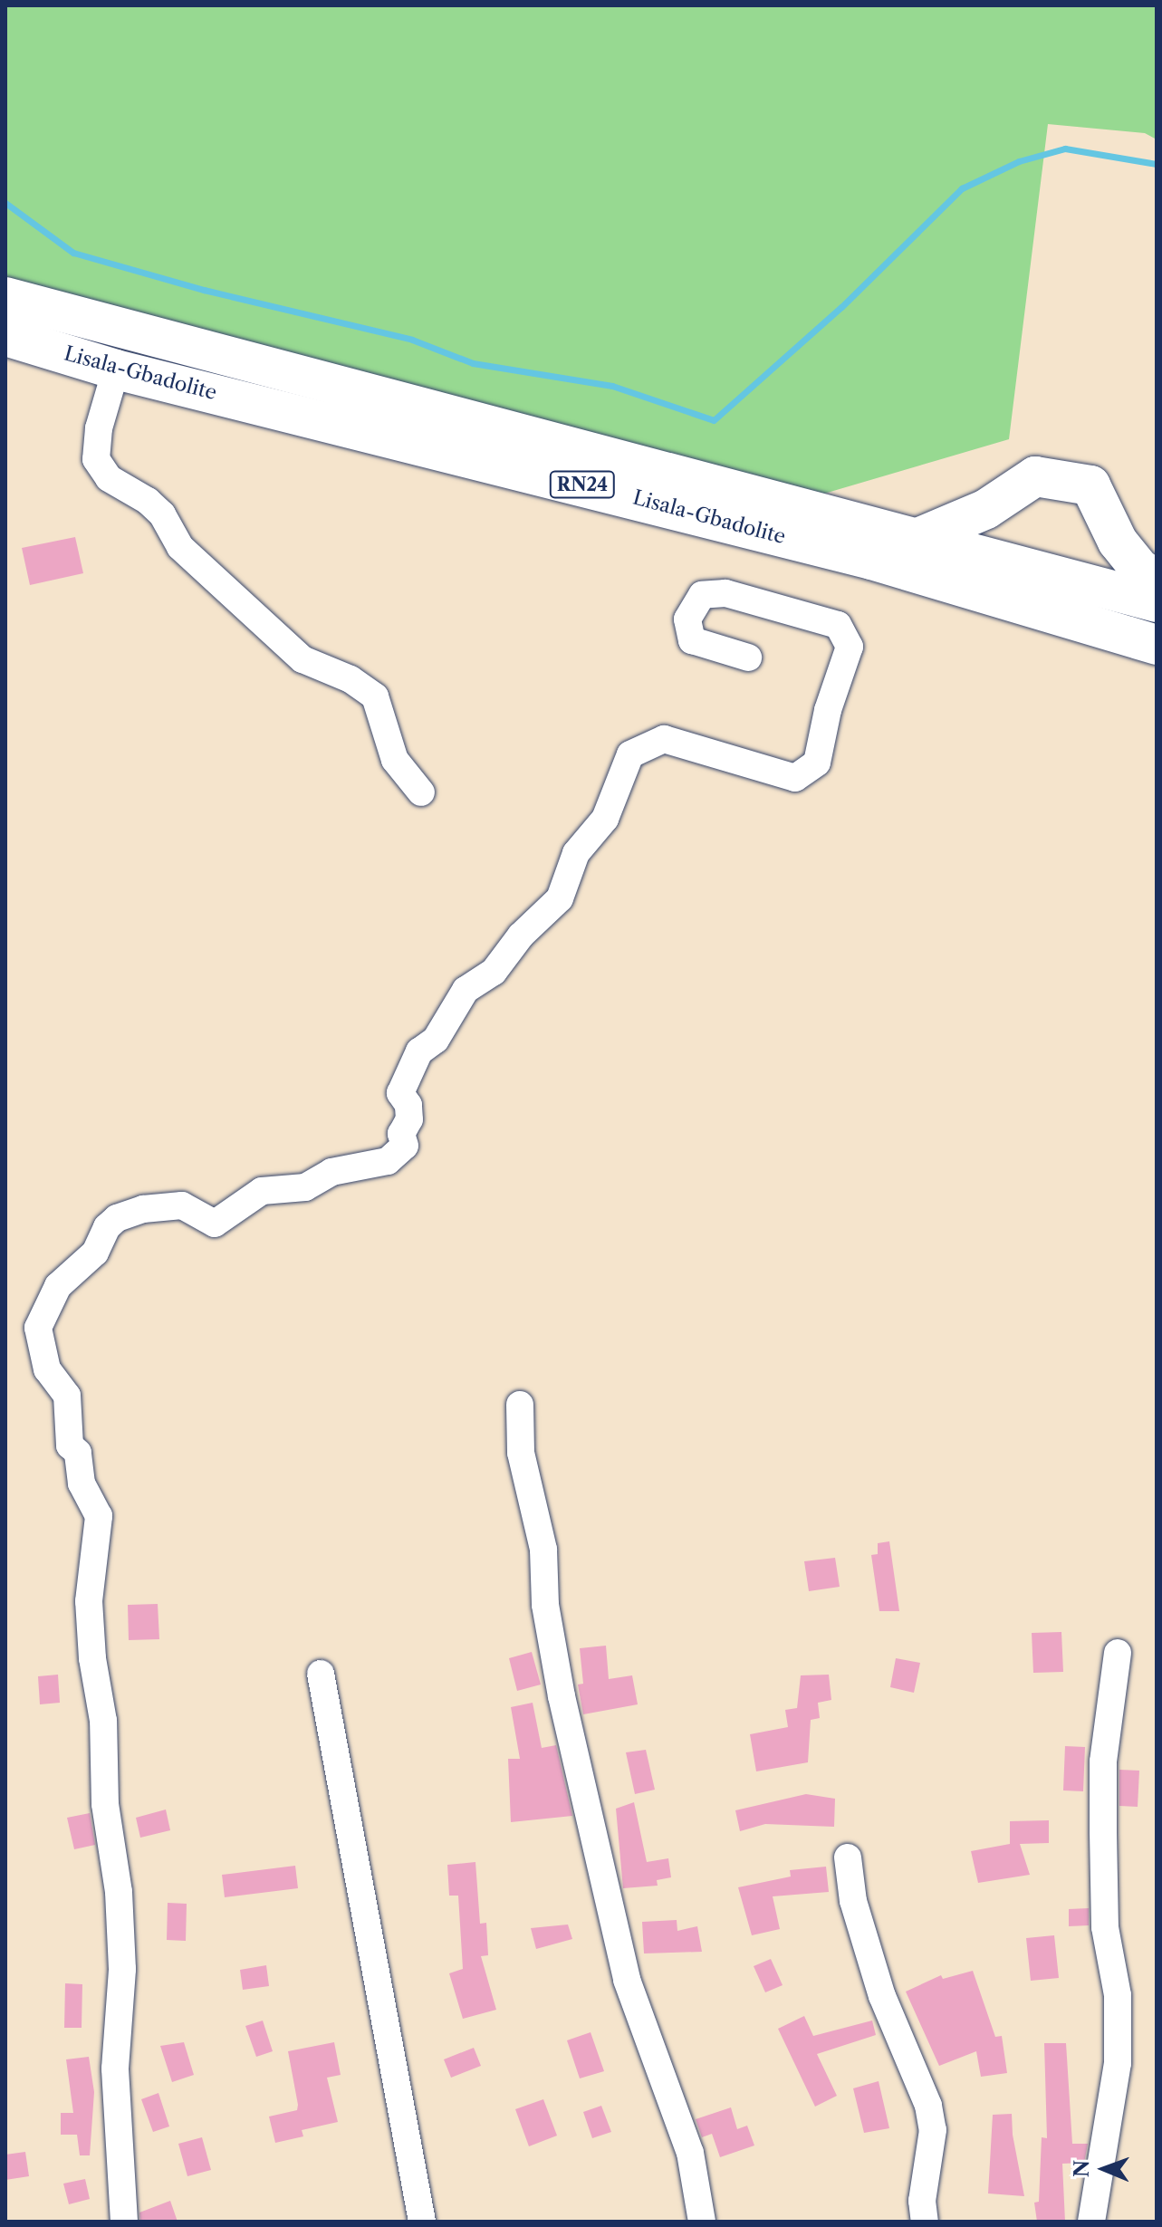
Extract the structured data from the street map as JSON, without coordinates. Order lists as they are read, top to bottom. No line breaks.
{"streets":{"main road":["Lisala-Gbadolite","RN24"]},"north":"left"}
